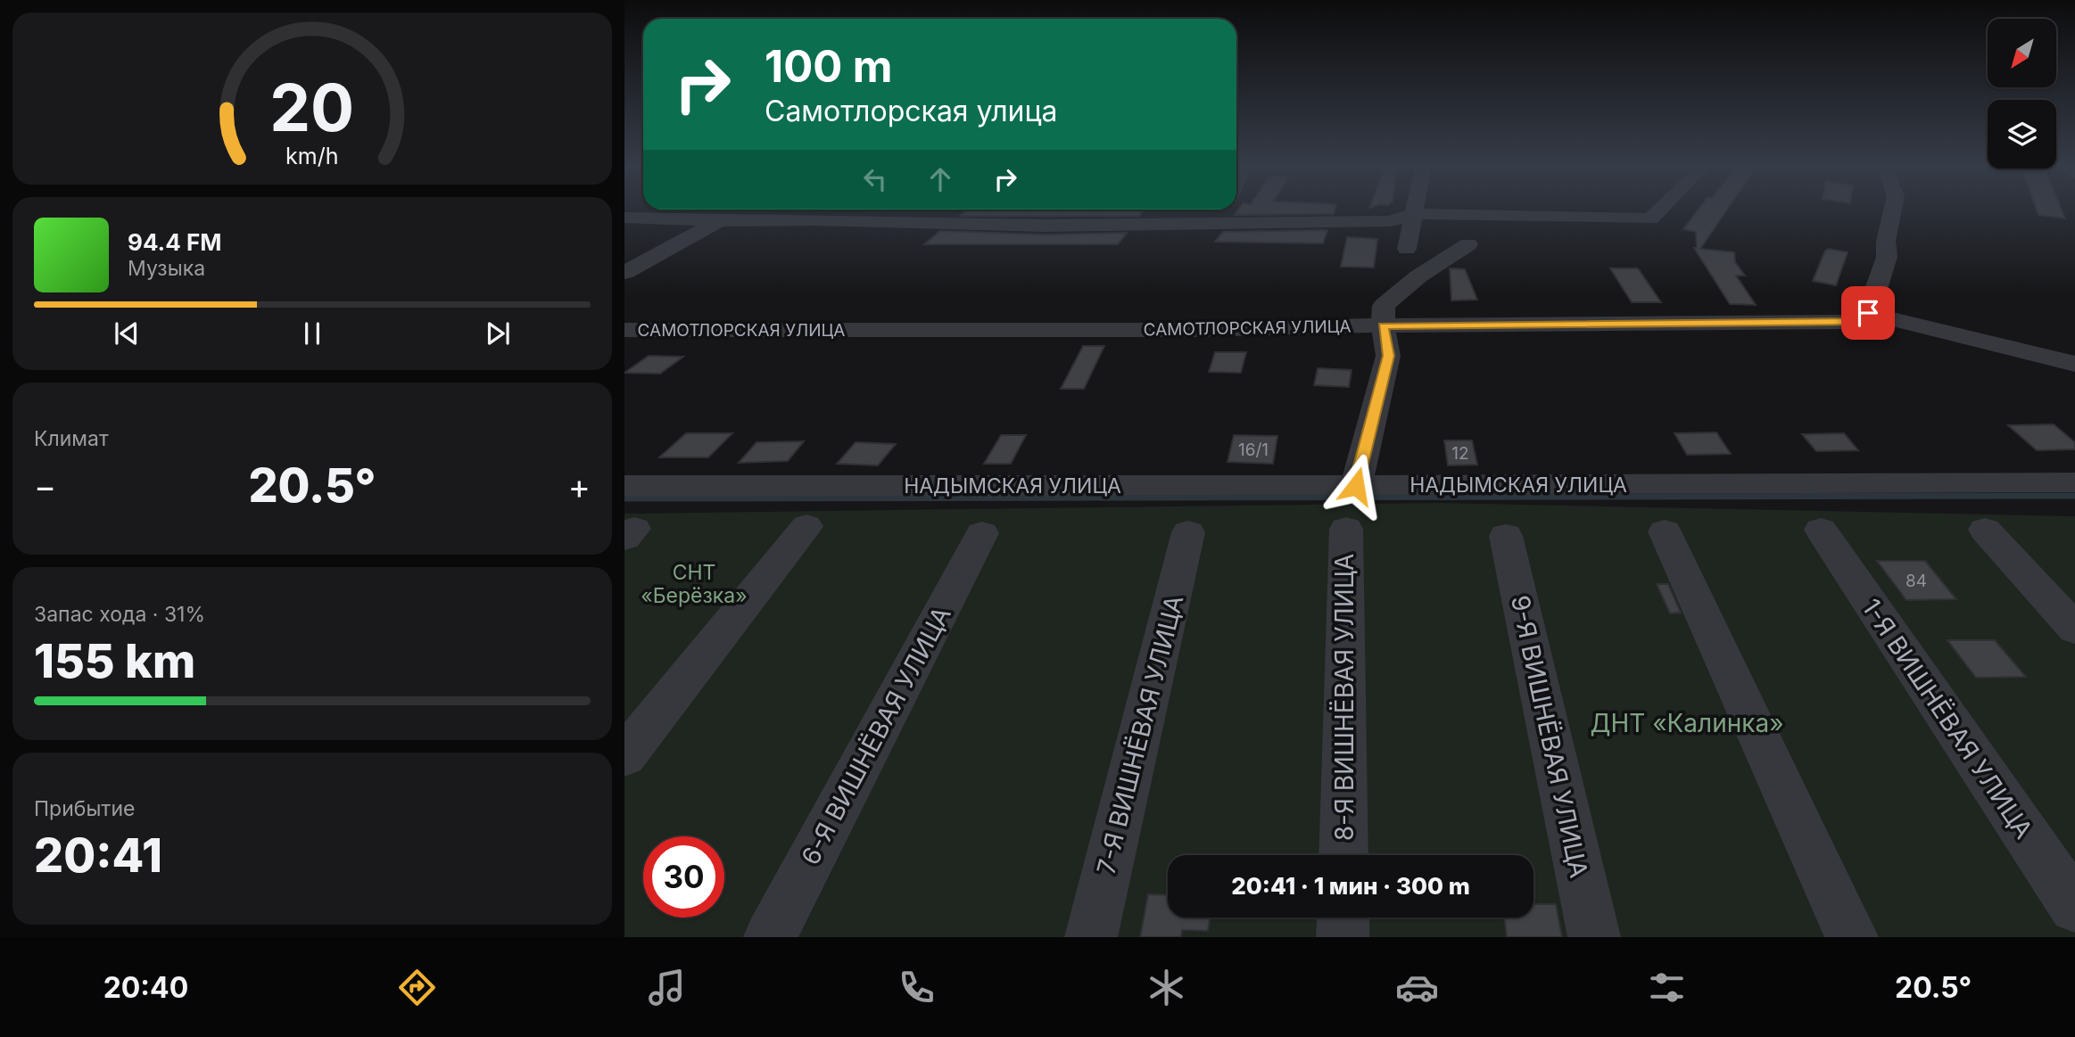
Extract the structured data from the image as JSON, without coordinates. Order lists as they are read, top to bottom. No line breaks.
{"streets":{"street":["САМОТЛОРСКАЯ УЛИЦА","НАДЫМСКАЯ УЛИЦА","8-Я ВИШНЁВАЯ УЛИЦА","1-Я ВИШНЁВАЯ УЛИЦА","7-Я ВИШНЁВАЯ УЛИЦА","6-Я ВИШНЁВАЯ УЛИЦА","9-Я ВИШНЁВАЯ УЛИЦА"]},"parks":["СНТ «Берёзка»","ДНТ «Калинка»"],"house_numbers":["16/1","12","84"],"north":"bottom left","page":{"turn":["100 m","Самотлорская улица"],"song":["94.4 FM","Музыка"],"tile":["Климат",["Запас хода · 31%","155 km"],["Прибытие","20:41"]],"heat":["−","20.5°","+"],"limit":"30","trip":"20:41 · 1 мин · 300 m","tabs":["20:40","20.5°"],"gauge":["20","km/h"]}}
